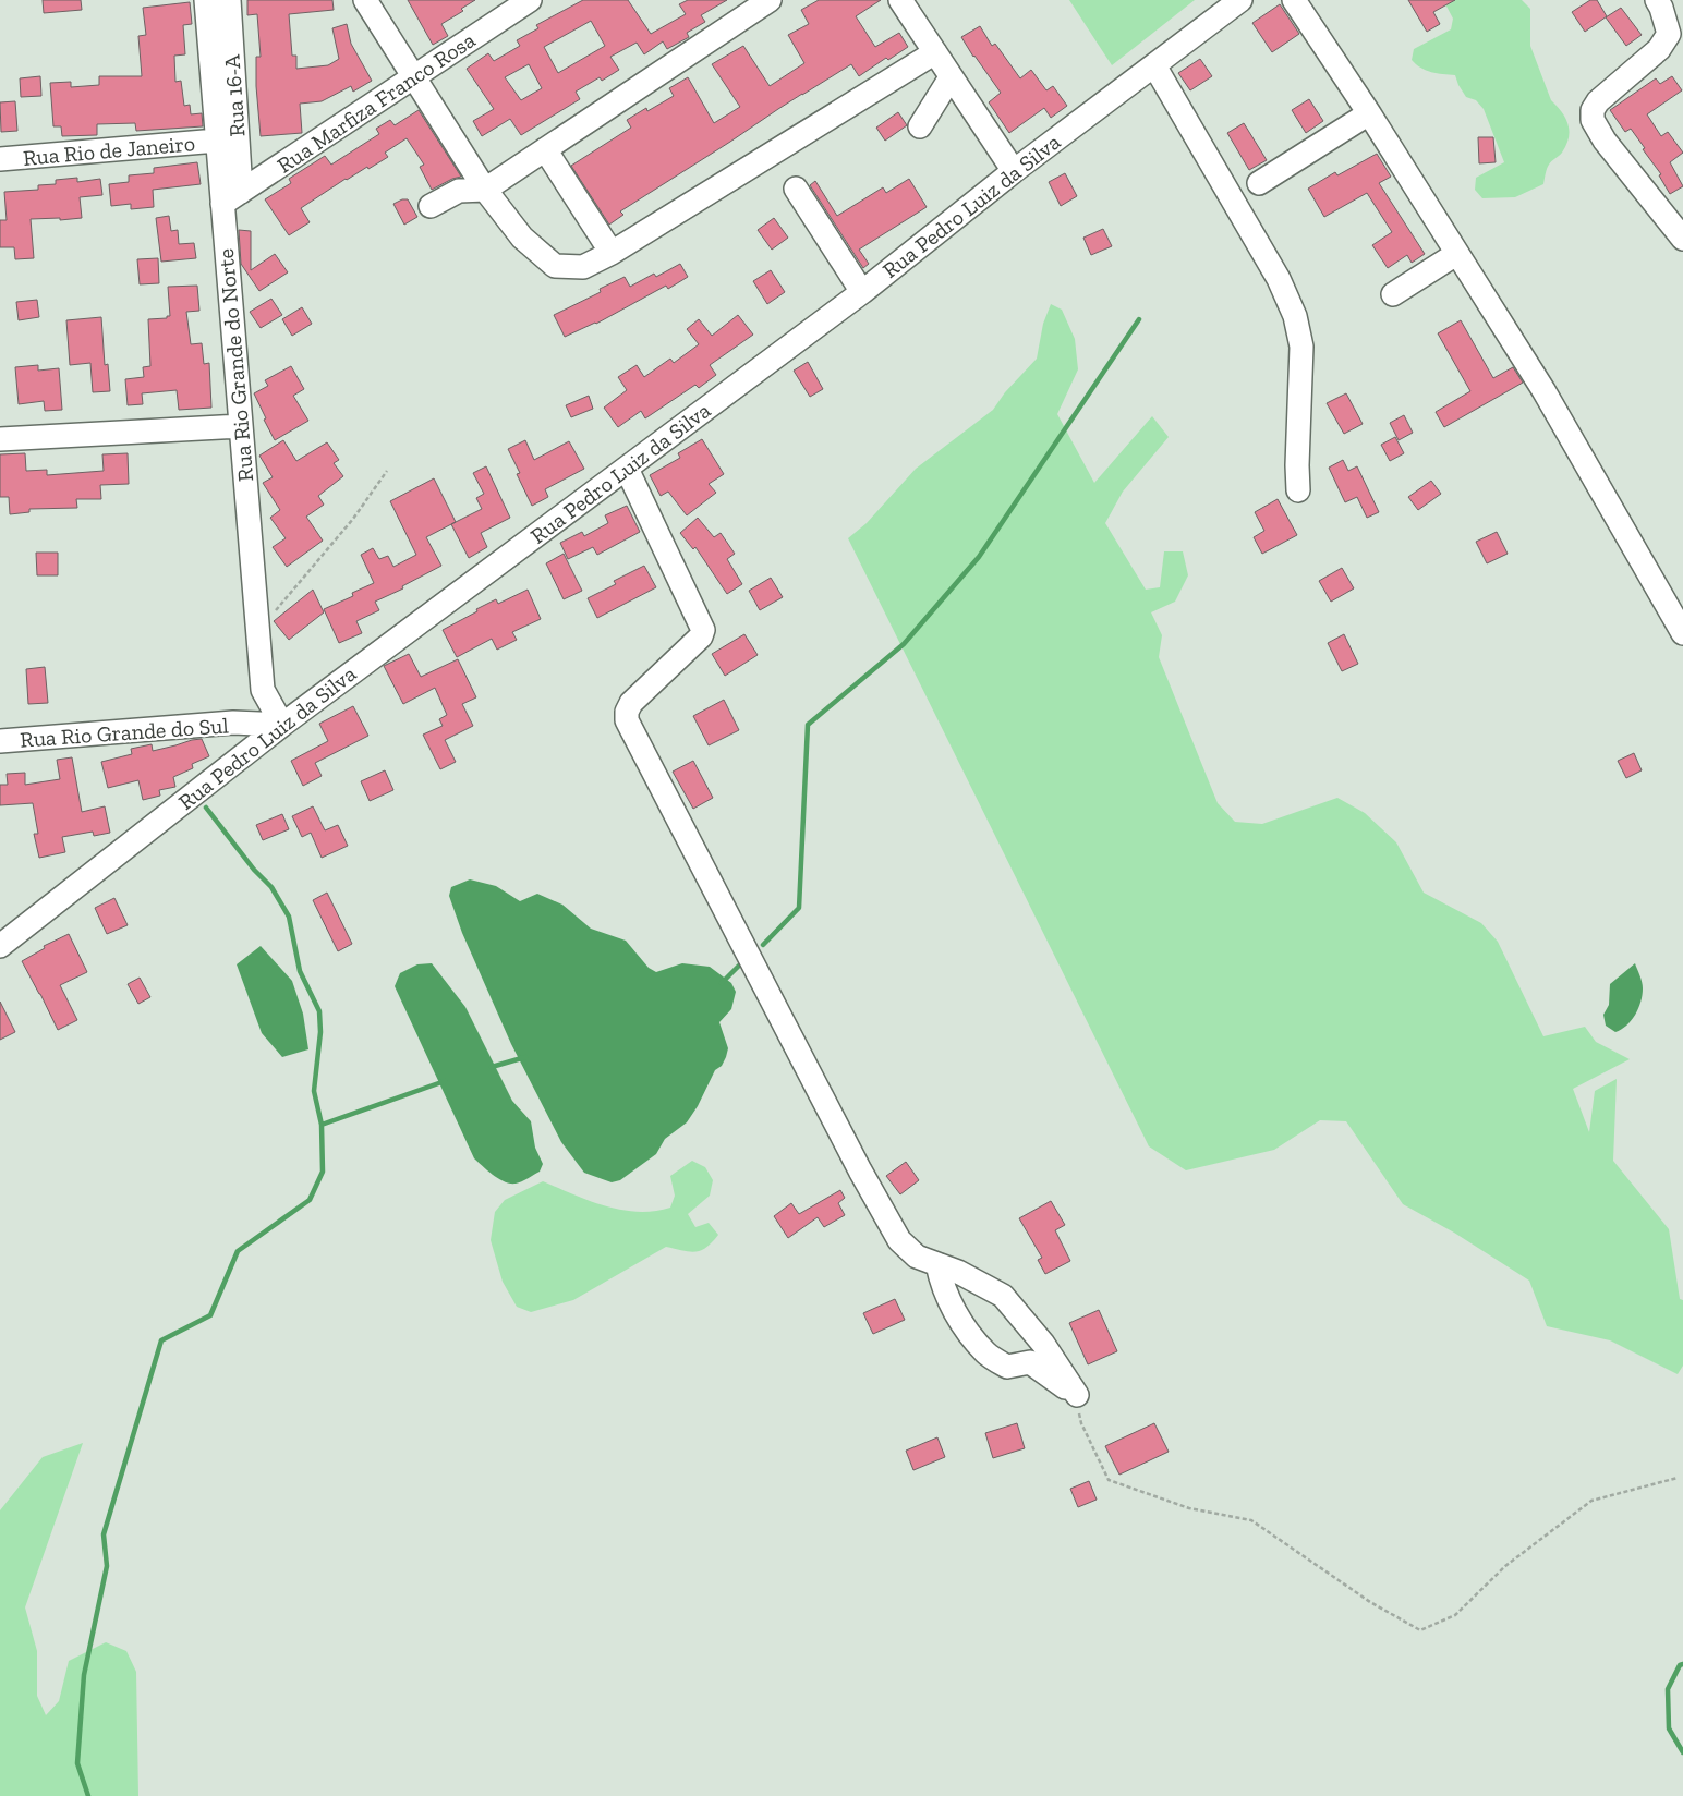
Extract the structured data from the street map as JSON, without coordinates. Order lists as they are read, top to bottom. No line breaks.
{"streets":{"street":["Rua 16-A","Rua Marfiza Franco Rosa","Rua Rio de Janeiro","Rua Pedro Luiz da Silva","Rua Rio Grande do Norte","Rua Rio Grande do Sul"]},"crossings":[["Rua 16-A","Rua Marfiza Franco Rosa"],["Rua 16-A","Rua Rio Grande do Norte"],["Rua Marfiza Franco Rosa","Rua Rio Grande do Norte"],["Rua Rio de Janeiro","Rua Rio Grande do Norte"],["Rua Pedro Luiz da Silva","Rua Rio Grande do Norte"],["Rua Pedro Luiz da Silva","Rua Rio Grande do Sul"],["Rua Rio Grande do Norte","Rua Rio Grande do Sul"]]}
